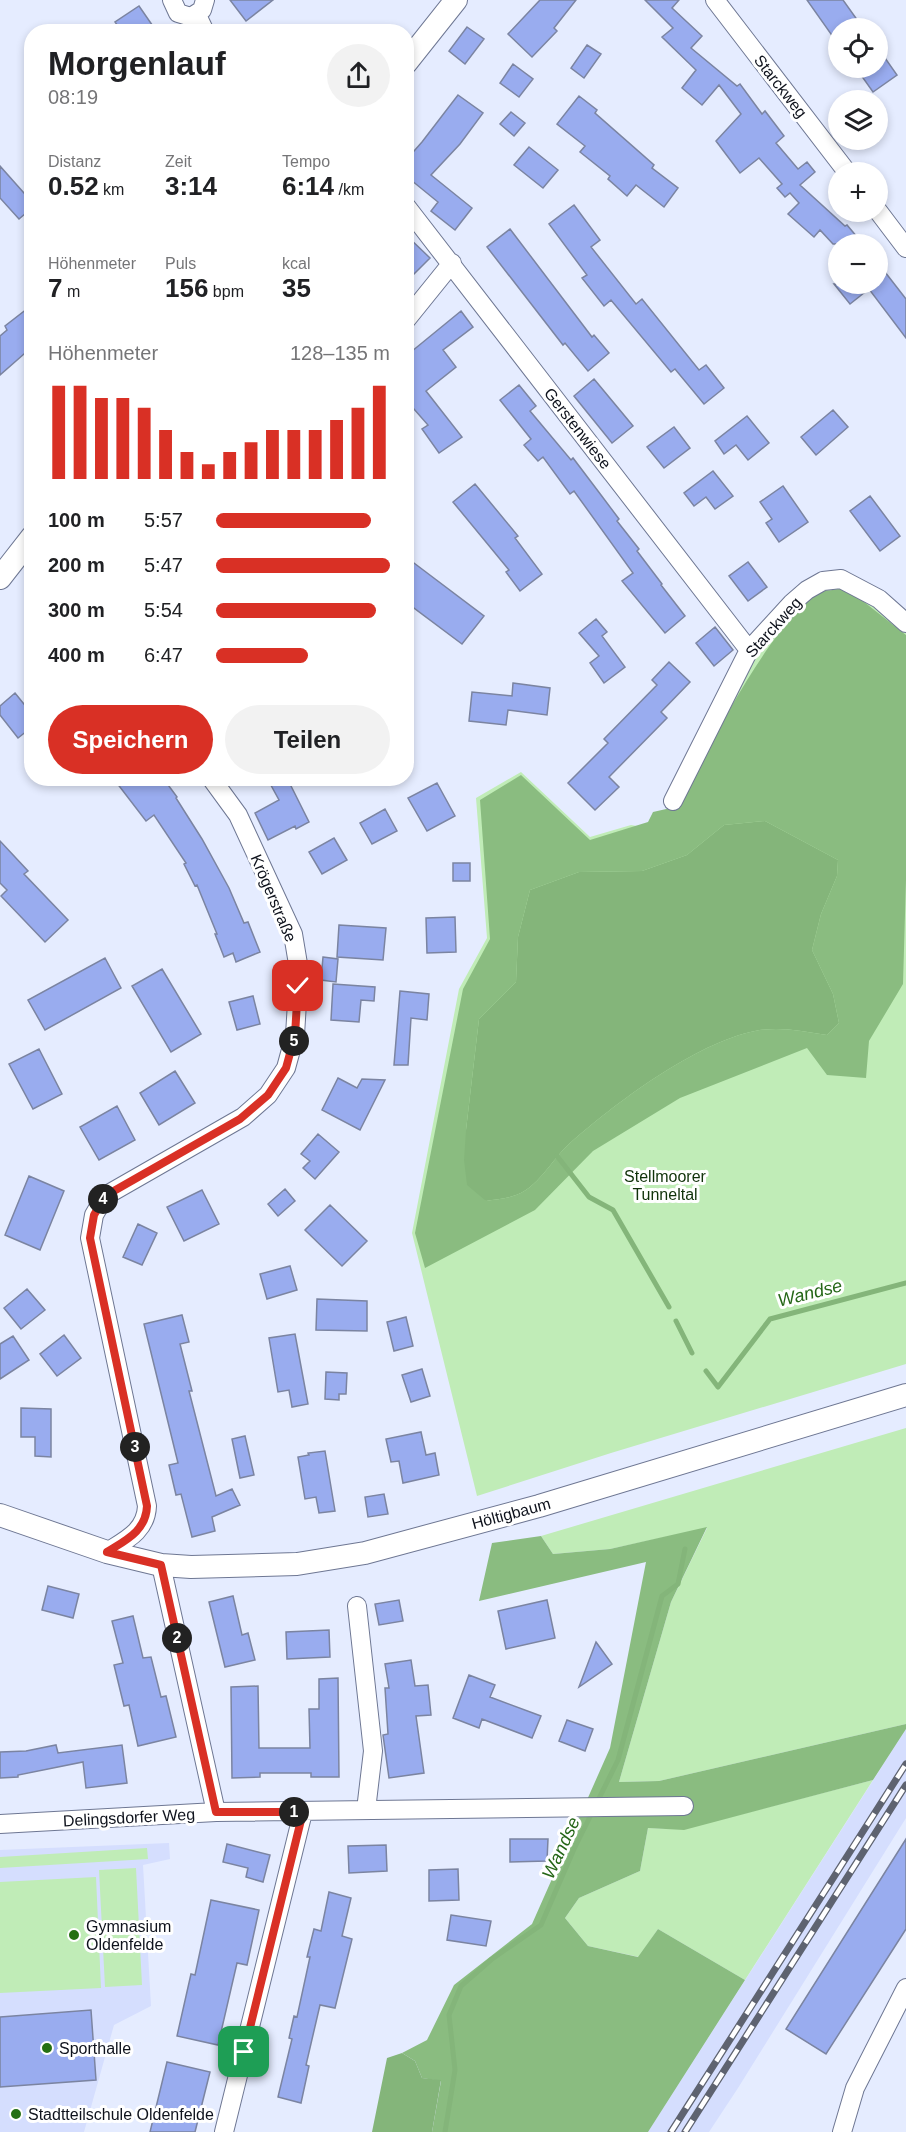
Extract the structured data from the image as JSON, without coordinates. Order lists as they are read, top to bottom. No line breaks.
{"streets":{"main road":["Höltigbaum"],"street":["Starckweg","Gerstenwiese","Krögerstraße","Delingsdorfer Weg"]},"crossings":[["Starckweg","Gerstenwiese"],["Krögerstraße","Höltigbaum"]],"water":["Wandse"],"parks":["Stellmoorer Tunneltal"],"places":["Gymnasium Oldenfelde","Sporthalle","Stadtteilschule Oldenfelde"],"page":{"map_buttons":["+","−"],"heading":["Morgenlauf","08:19"],"stats":[["Distanz","0.52 km"],["Zeit","3:14"],["Tempo","6:14 /km"],["Höhenmeter","7 m"],["Puls","156 bpm"],["kcal","35"]],"chart":["Höhenmeter","128–135 m"],"list":[{"name":"100 m","note":"5:57"},{"name":"200 m","note":"5:47"},{"name":"300 m","note":"5:54"},{"name":"400 m","note":"6:47"}],"buttons":["Speichern","Teilen"],"pins":["5","4","3","2","1"]}}
